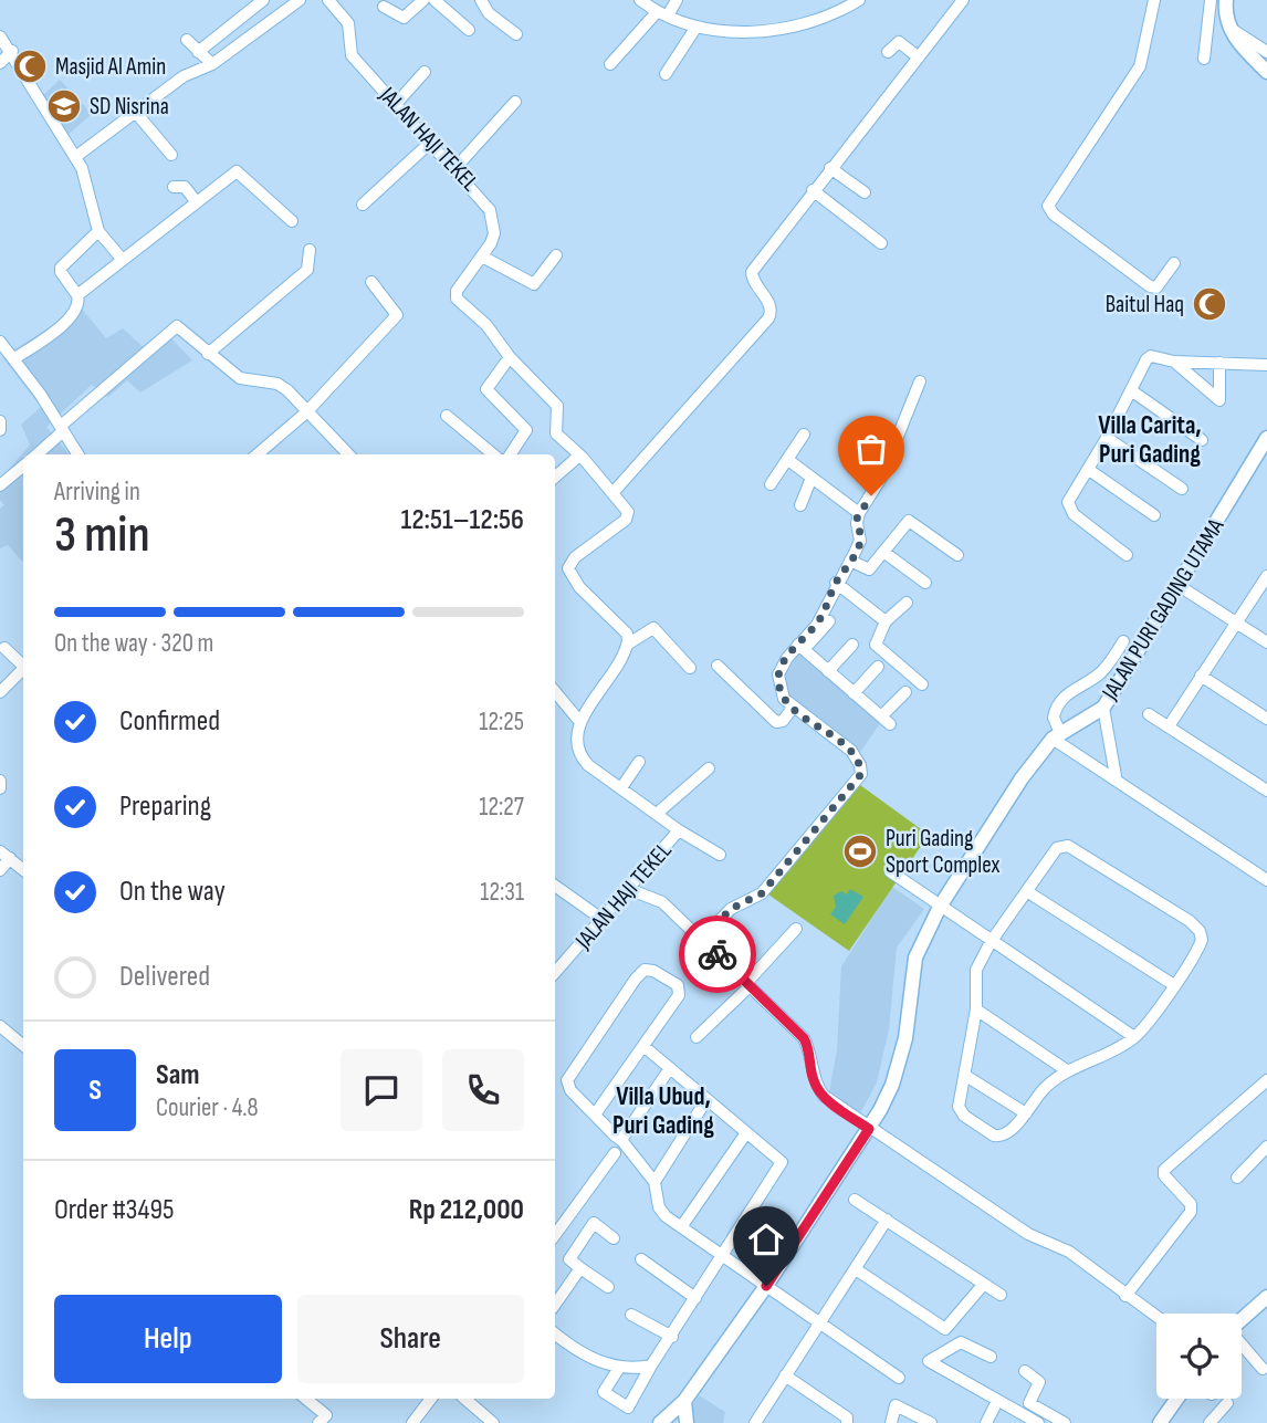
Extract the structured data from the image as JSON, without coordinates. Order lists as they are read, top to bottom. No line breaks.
{"streets":{"street":["JALAN HAJI TEKEL","JALAN PURI GADING UTAMA"]},"districts":["Villa Carita, Puri Gading","Villa Ubud, Puri Gading"],"places":{"mosque":["Masjid Al Amin","Baitul Haq"],"school or university":["SD Nisrina"],"sports":["Puri Gading Sport Complex"]},"page":{"heading":["3 min","Arriving in","12:51–12:56"],"panel":["Sam","Courier · 4.8","Order #3495","Rp 212,000"],"bar":"On the way · 320 m","list":[["Confirmed","12:25"],["Preparing","12:27"],["On the way","12:31"],"Delivered"],"round":"S","buttons":["Help","Share"]}}
